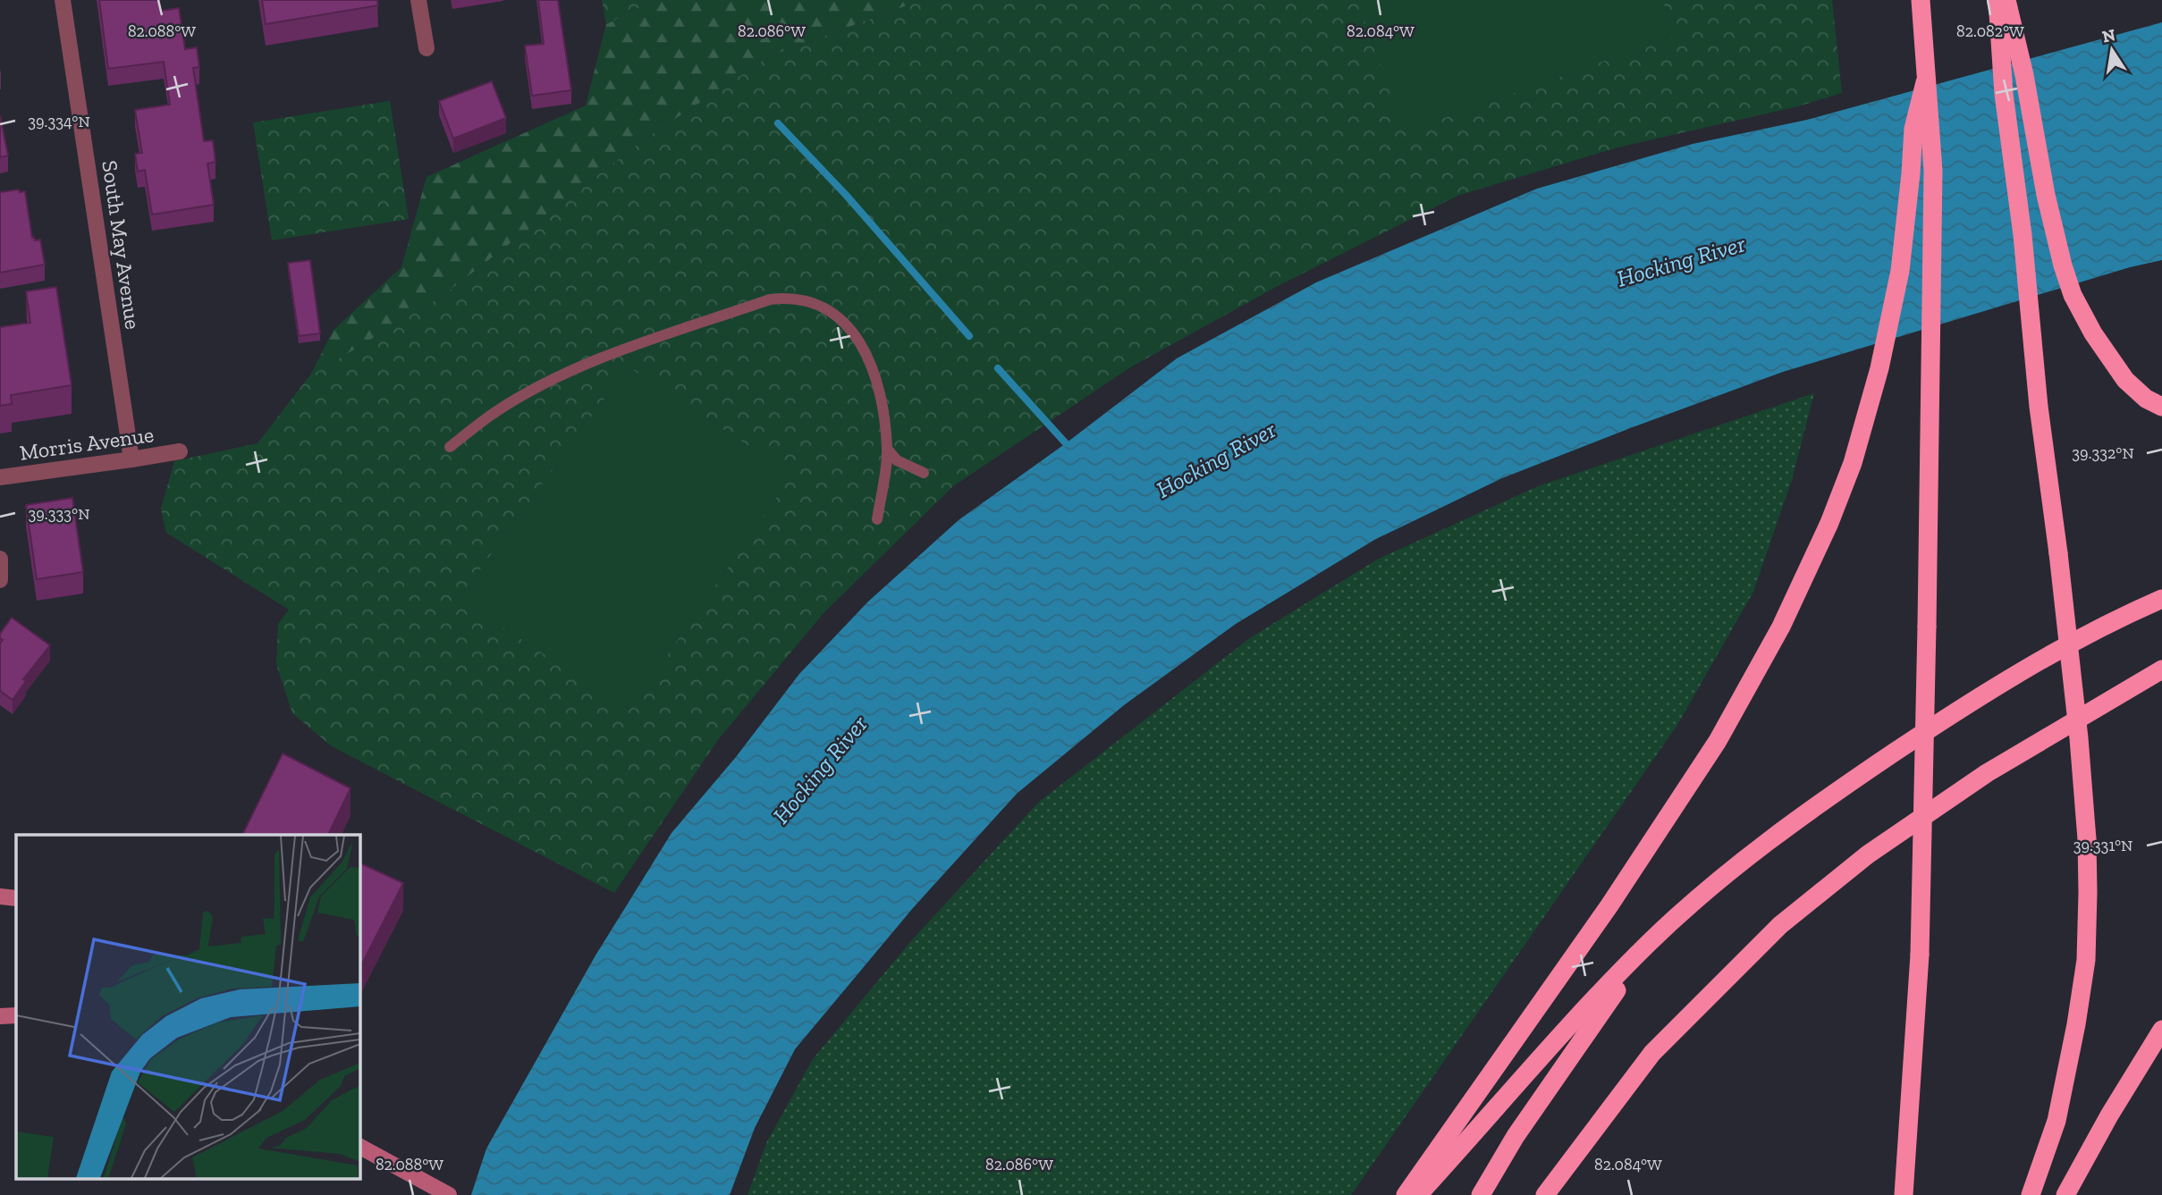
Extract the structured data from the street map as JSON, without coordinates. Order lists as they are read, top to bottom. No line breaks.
{"streets":{"street":["South May Avenue","Morris Avenue"]},"crossings":[["South May Avenue","Morris Avenue"]],"water":["Hocking River"],"north":"top","coordinates":["82.082°W","82.088°W","82.086°W","82.084°W","39.334°N","39.332°N","39.333°N","39.331°N"]}
